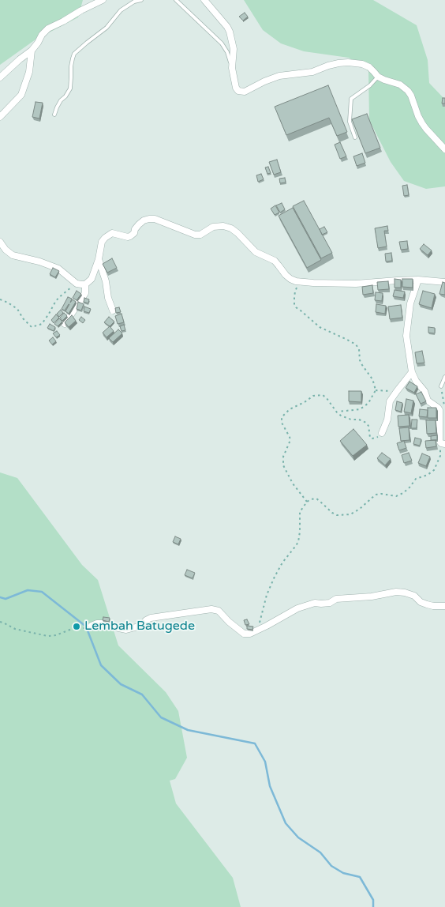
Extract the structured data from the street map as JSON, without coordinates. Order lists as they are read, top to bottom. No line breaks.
{"places":["Lembah Batugede"]}
